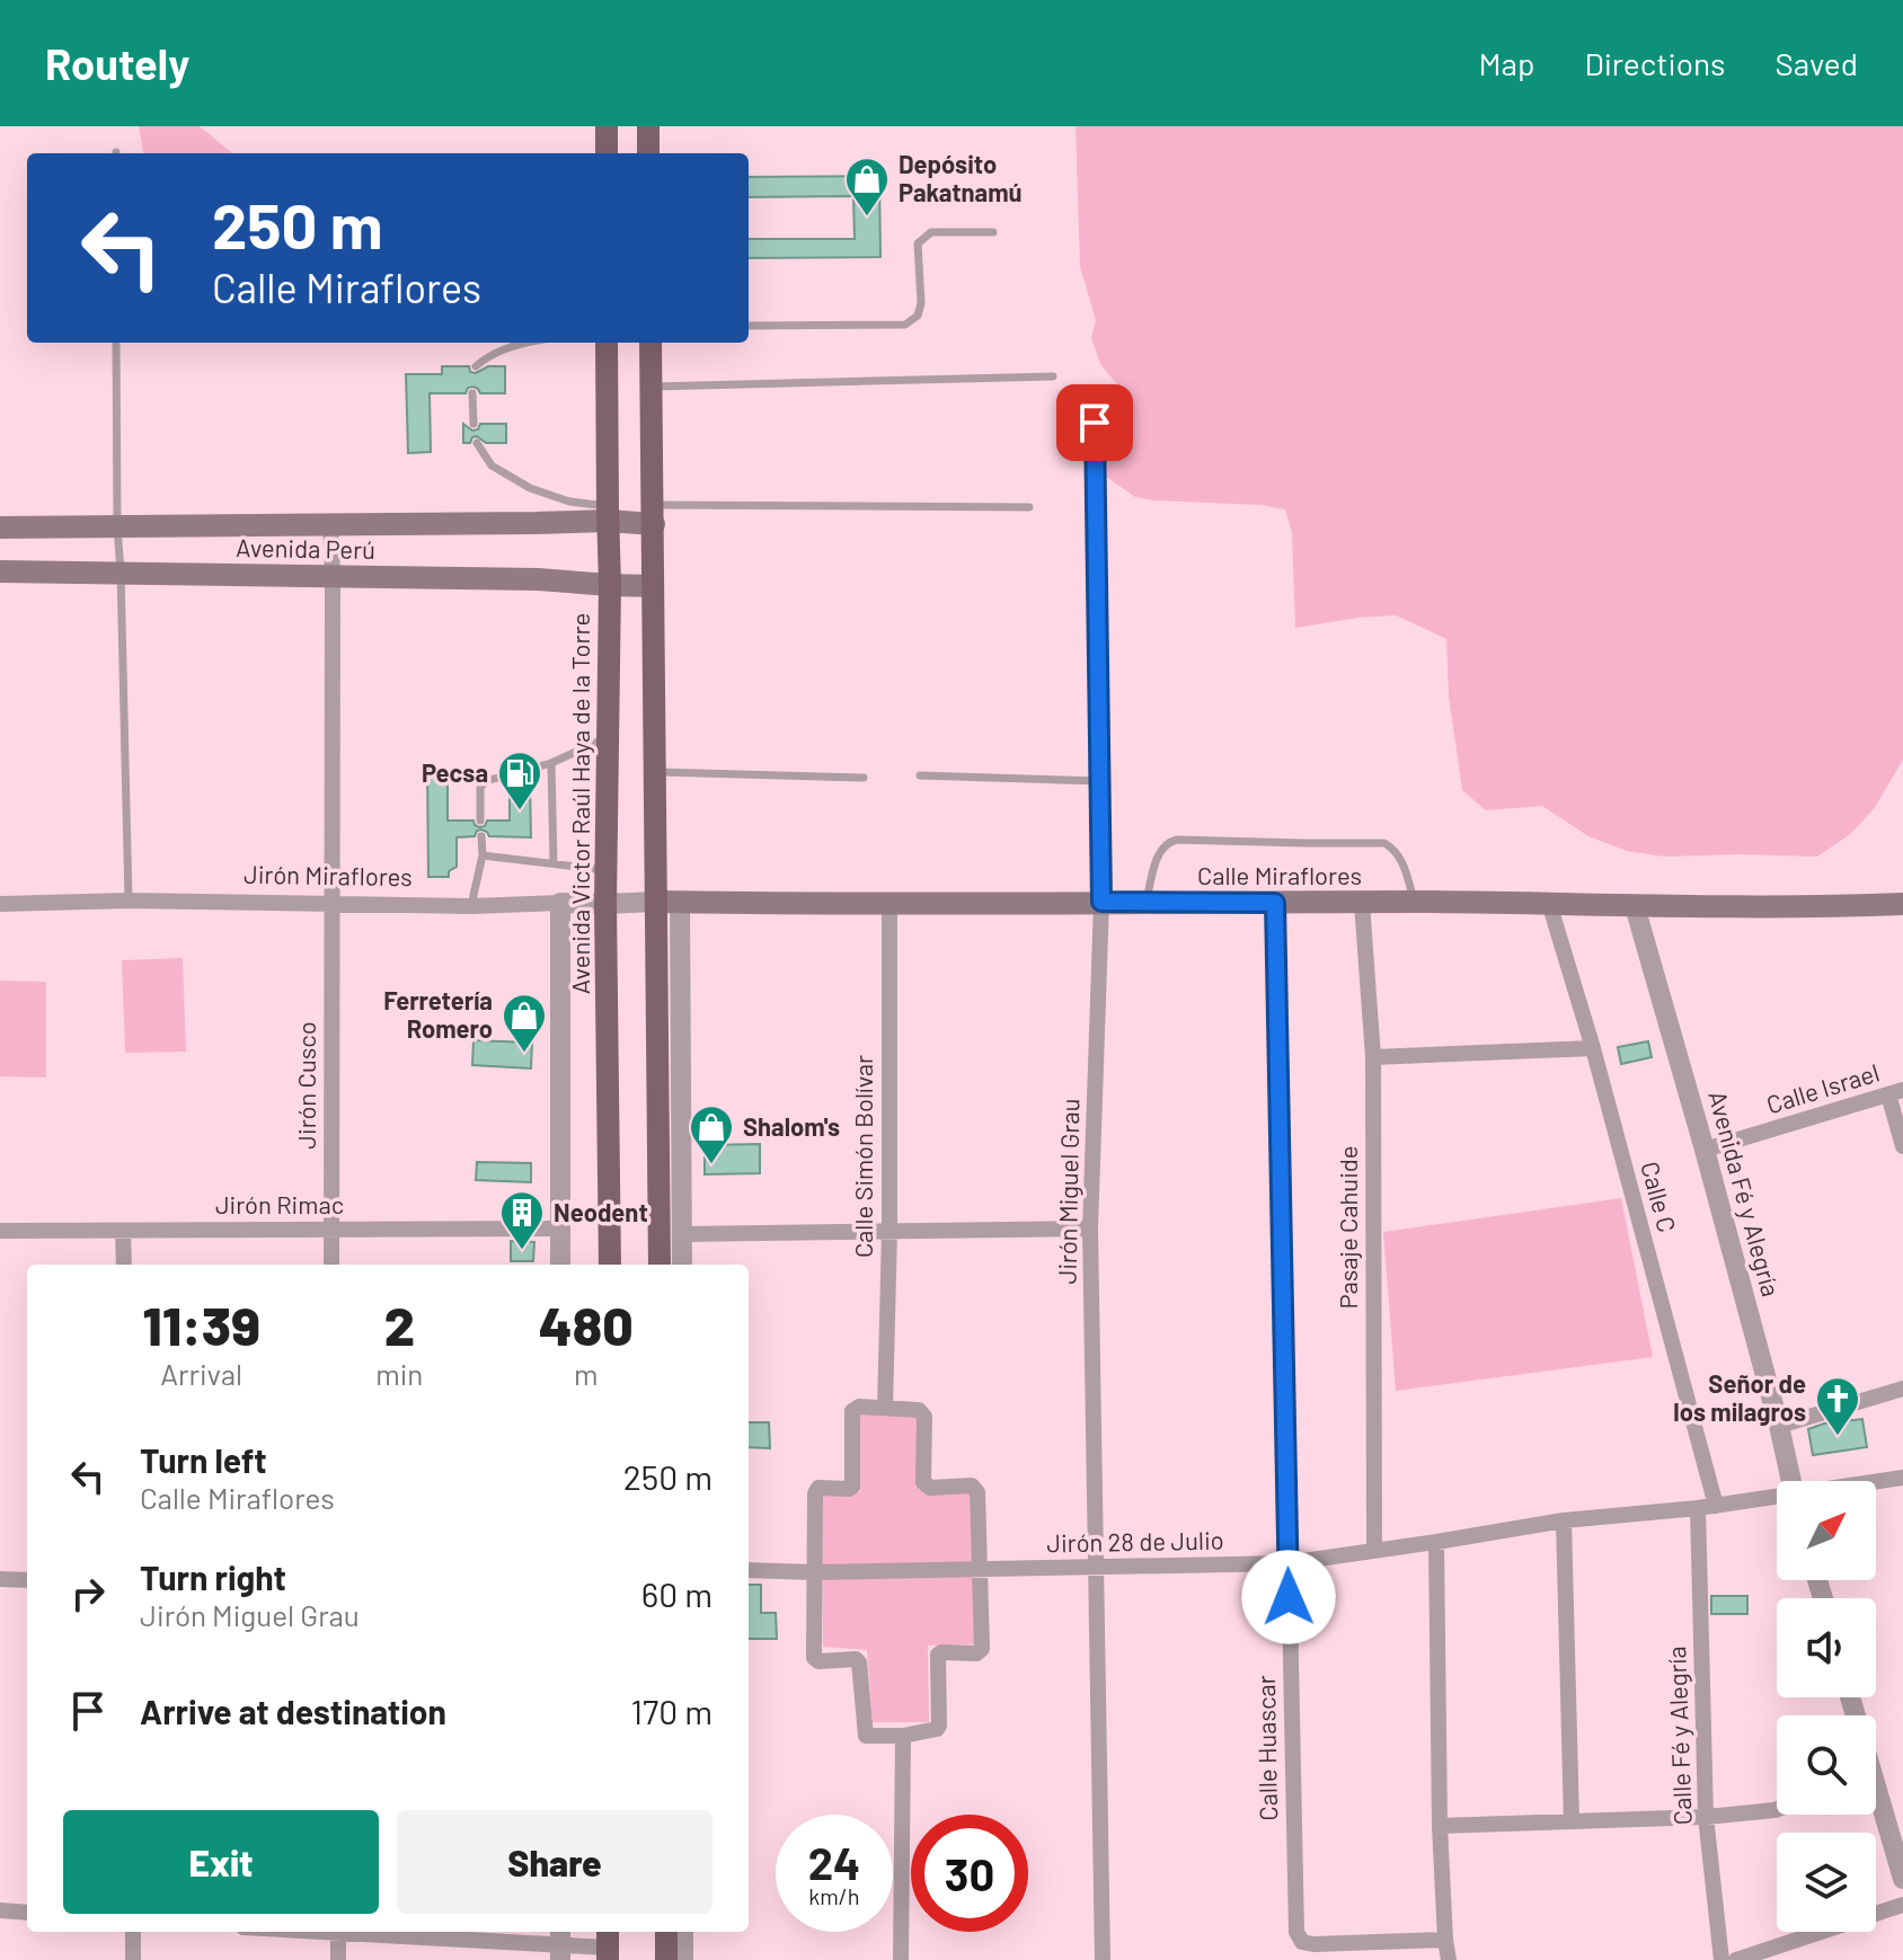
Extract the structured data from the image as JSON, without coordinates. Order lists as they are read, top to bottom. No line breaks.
{"streets":{"main road":["Avenida Perú","Avenida Victor Raúl Haya de la Torre","Calle Miraflores"],"street":["Jirón Miraflores","Jirón Cusco","Calle Israel","Calle Simón Bolívar","Jirón Miguel Grau","Avenida Fé y Alegría","Calle C","Jirón Rimac","Pasaje Cahuide","Jirón 28 de Julio","Calle Fé y Alegría","Calle Huascar"]},"crossings":[["Avenida Perú","Avenida Victor Raúl Haya de la Torre"],["Avenida Perú","Jirón Cusco"],["Avenida Victor Raúl Haya de la Torre","Jirón Miraflores"],["Jirón Miraflores","Calle Miraflores"],["Jirón Miraflores","Jirón Cusco"],["Calle Miraflores","Calle Simón Bolívar"],["Calle Miraflores","Jirón Miguel Grau"],["Calle Miraflores","Avenida Fé y Alegría"],["Calle Miraflores","Calle C"],["Calle Miraflores","Pasaje Cahuide"],["Calle Miraflores","Calle Huascar"],["Jirón Cusco","Jirón Rimac"],["Calle Israel","Avenida Fé y Alegría"],["Jirón Miguel Grau","Jirón 28 de Julio"],["Calle C","Jirón 28 de Julio"],["Pasaje Cahuide","Jirón 28 de Julio"],["Jirón 28 de Julio","Calle Fé y Alegría"],["Jirón 28 de Julio","Calle Huascar"]],"places":{"shop":["Depósito Pakatnamú","Ferretería Romero","Shalom's"],"fuel station":["Pecsa"],"building":["Neodent"],"church":["Señor de los milagros"]},"north":"top right","page":{"header":"Routely","nav":["Map","Directions","Saved"],"turn":["250 m","Calle Miraflores"],"eta":["11:39","Arrival","2","min","480","m"],"list":[{"name":"Turn left","note":"Calle Miraflores","value":"250 m"},{"name":"Turn right","note":"Jirón Miguel Grau","value":"60 m"},{"name":"Arrive at destination","value":"170 m"}],"buttons":["Exit","Share"],"speed":"24 km/h","limit":"30"}}
